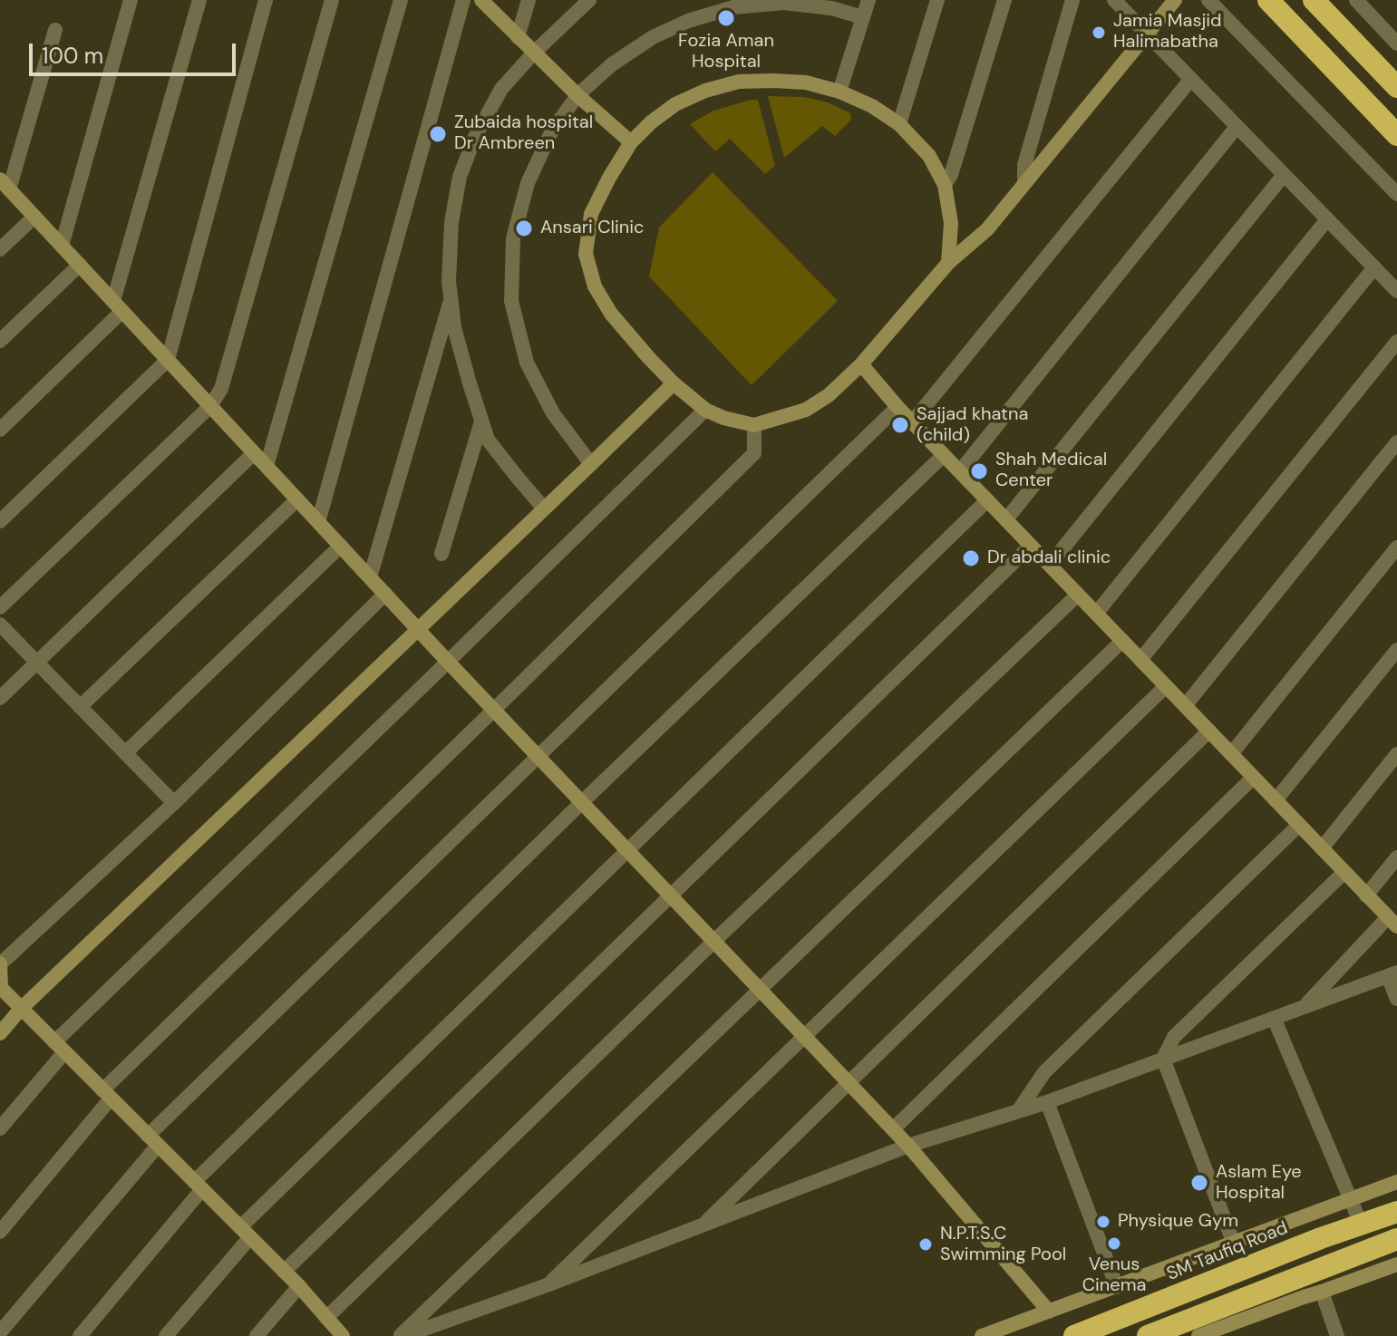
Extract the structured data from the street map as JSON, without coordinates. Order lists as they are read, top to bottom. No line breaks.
{"streets":{"highway":["SM Taufiq Road"]},"places":["Fozia Aman Hospital","Jamia Masjid Halimabatha","Zubaida hospital Dr Ambreen","Ansari Clinic","Sajjad khatna (child)","Shah Medical Center","Dr abdali clinic","Aslam Eye Hospital","Physique Gym","Venus Cinema","N.P.T.S.C Swimming Pool"],"scale_bar":"100 m"}
